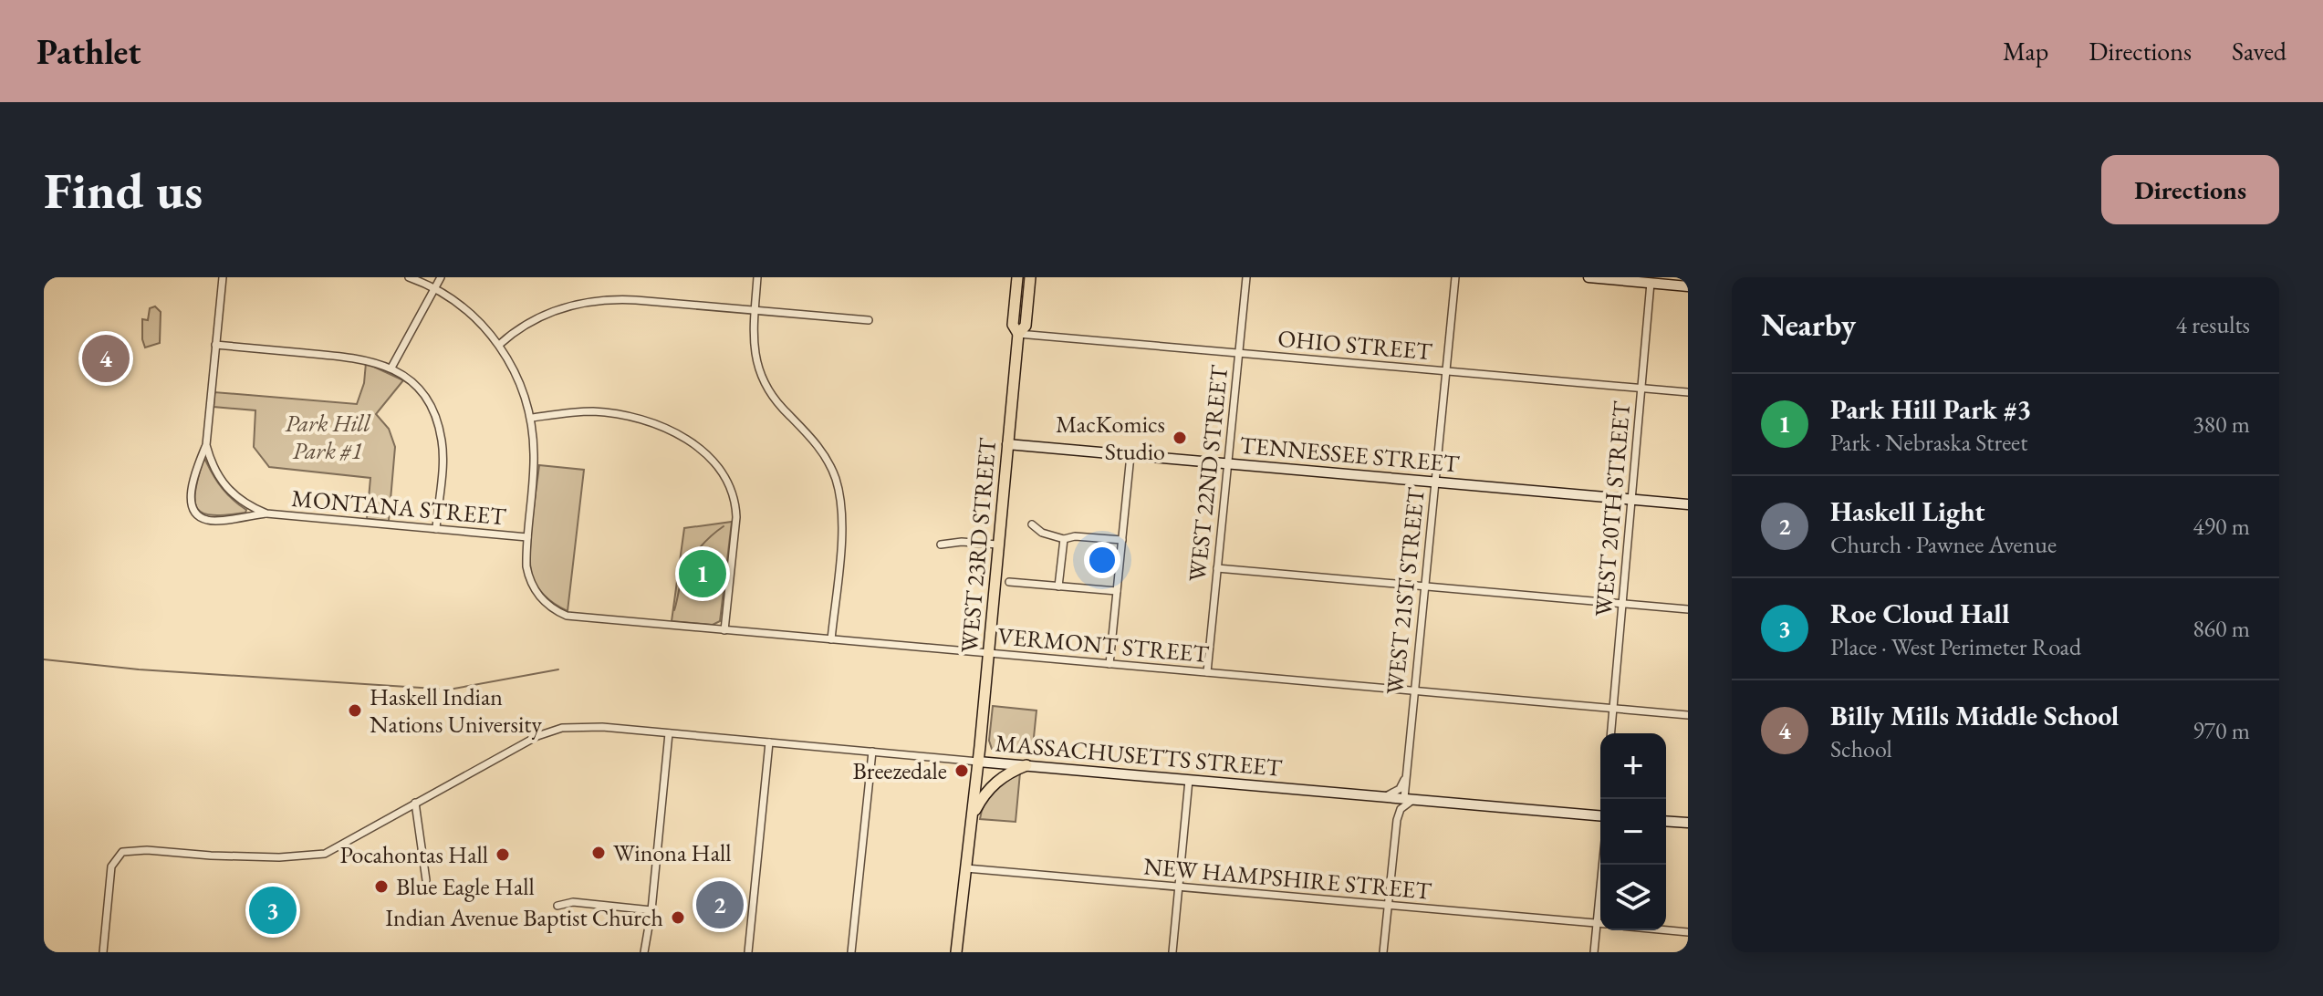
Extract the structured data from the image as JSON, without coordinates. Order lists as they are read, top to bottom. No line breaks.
{"streets":{"main road":["TENNESSEE STREET","WEST 23RD STREET","MASSACHUSETTS STREET"],"street":["OHIO STREET","WEST 22ND STREET","MONTANA STREET","WEST 20TH STREET","WEST 21ST STREET","VERMONT STREET","NEW HAMPSHIRE STREET"]},"crossings":[["OHIO STREET","WEST 22ND STREET"],["OHIO STREET","WEST 20TH STREET"],["OHIO STREET","WEST 23RD STREET"],["OHIO STREET","WEST 21ST STREET"],["TENNESSEE STREET","WEST 22ND STREET"],["TENNESSEE STREET","WEST 20TH STREET"],["TENNESSEE STREET","WEST 23RD STREET"],["TENNESSEE STREET","WEST 21ST STREET"],["WEST 22ND STREET","VERMONT STREET"],["MONTANA STREET","VERMONT STREET"],["WEST 20TH STREET","VERMONT STREET"],["WEST 23RD STREET","VERMONT STREET"],["WEST 23RD STREET","MASSACHUSETTS STREET"],["WEST 23RD STREET","NEW HAMPSHIRE STREET"],["WEST 21ST STREET","VERMONT STREET"],["WEST 21ST STREET","MASSACHUSETTS STREET"],["WEST 21ST STREET","NEW HAMPSHIRE STREET"]],"parks":["Park Hill Park #1"],"places":["MacKomics Studio","Haskell Indian Nations University","Breezedale","Winona Hall","Pocahontas Hall","Blue Eagle Hall","Indian Avenue Baptist Church"],"page":{"header":"Pathlet","nav":["Map","Directions","Saved"],"buttons":"Directions","title":"Find us","heading":["Nearby","4 results"],"pins":["4","1","2","3"],"list":[{"mark":"1","name":"Park Hill Park #3","note":"Park · Nebraska Street","value":"380 m"},{"mark":"2","name":"Haskell Light","note":"Church · Pawnee Avenue","value":"490 m"},{"mark":"3","name":"Roe Cloud Hall","note":"Place · West Perimeter Road","value":"860 m"},{"mark":"4","name":"Billy Mills Middle School","note":"School","value":"970 m"}],"map_buttons":["+","−"]}}
